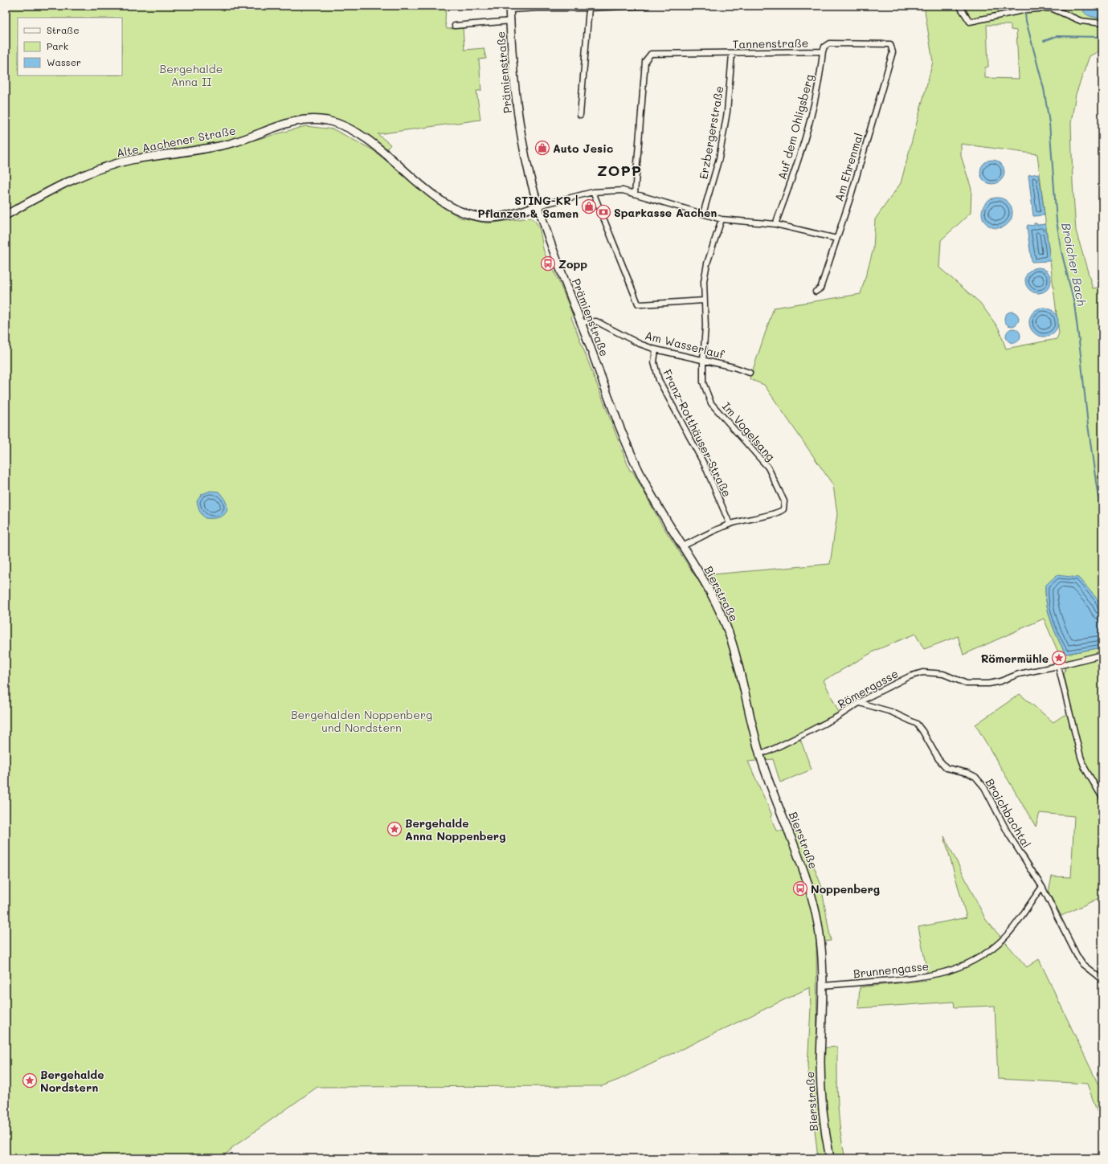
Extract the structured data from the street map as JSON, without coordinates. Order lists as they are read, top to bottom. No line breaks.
{"streets":{"main road":["Prämienstraße","Alte Aachener Straße","Bierstraße"],"street":["Tannenstraße","Auf dem Ohligsberg","Erzbergerstraße","Am Ehrenmal","Am Wasserlauf","Im Vogelsang","Franz-Rotthäuser-Straße","Römergasse","Broichbachtal","Brunnengasse"]},"crossings":[["Tannenstraße","Auf dem Ohligsberg"],["Tannenstraße","Erzbergerstraße"],["Tannenstraße","Am Ehrenmal"],["Prämienstraße","Alte Aachener Straße"],["Prämienstraße","Am Wasserlauf"],["Prämienstraße","Bierstraße"],["Am Wasserlauf","Im Vogelsang"],["Am Wasserlauf","Franz-Rotthäuser-Straße"],["Im Vogelsang","Franz-Rotthäuser-Straße"],["Bierstraße","Römergasse"],["Bierstraße","Brunnengasse"],["Römergasse","Broichbachtal"],["Broichbachtal","Brunnengasse"]],"districts":["ZOPP"],"water":["Broicher Bach"],"parks":["Bergehalde Anna II","Bergehalden Noppenberg und Nordstern"],"places":{"shop":["Auto Jesic","STING-KR | Pflanzen & Samen"],"bank":["Sparkasse Aachen"],"bus stop":["Zopp","Noppenberg"],"place":["Römermühle","Bergehalde Anna Noppenberg","Bergehalde Nordstern"]},"legend":["Straße","Park","Wasser"]}
